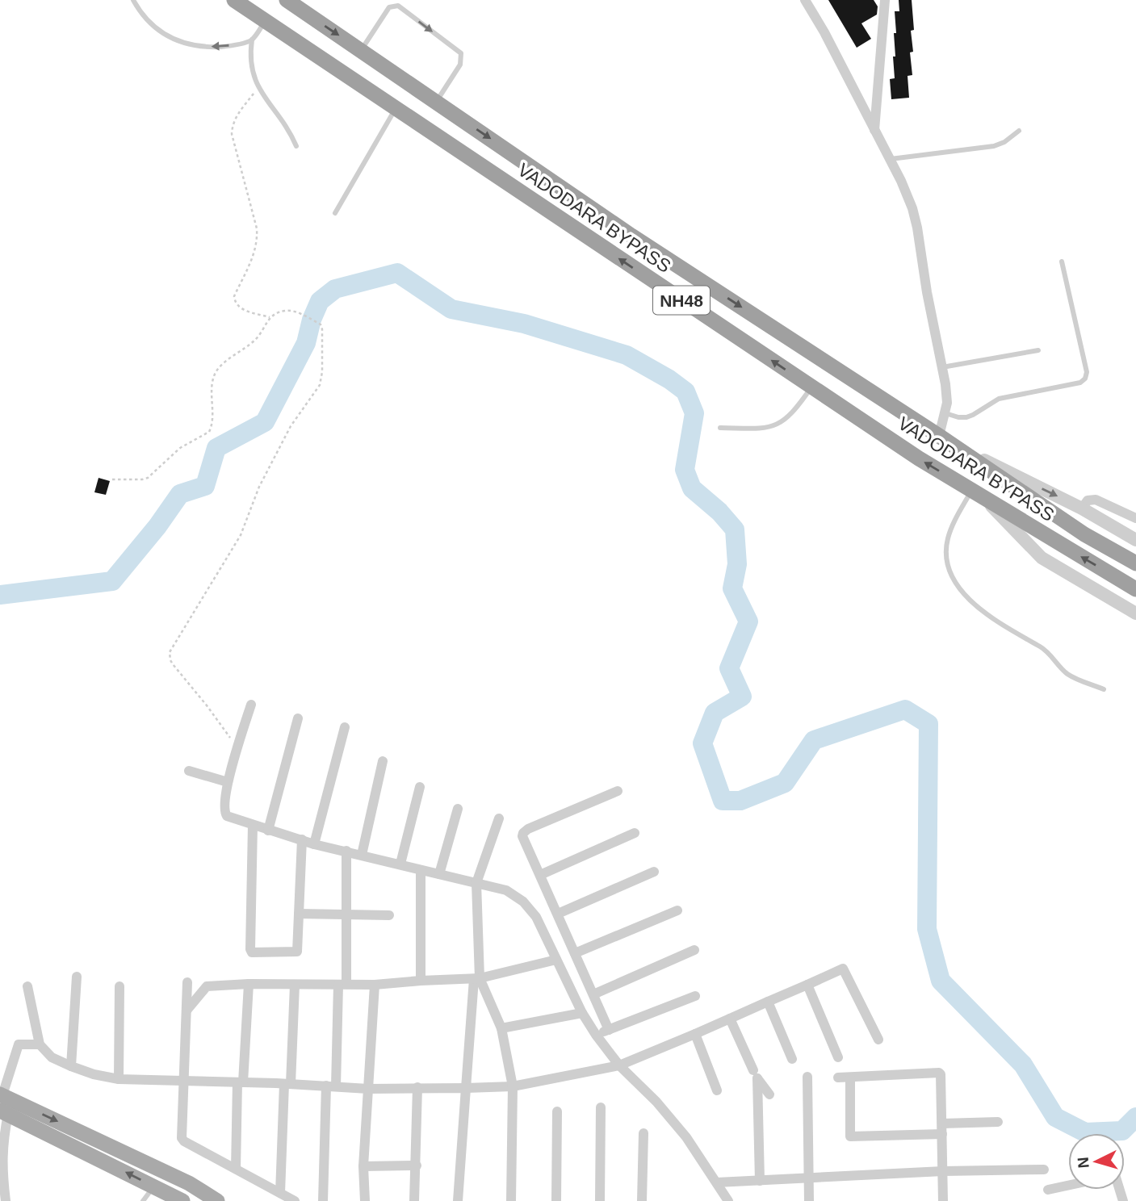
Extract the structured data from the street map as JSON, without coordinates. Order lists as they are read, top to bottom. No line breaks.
{"streets":{"highway":["VADODARA BYPASS","NH48"]},"north":"left"}
